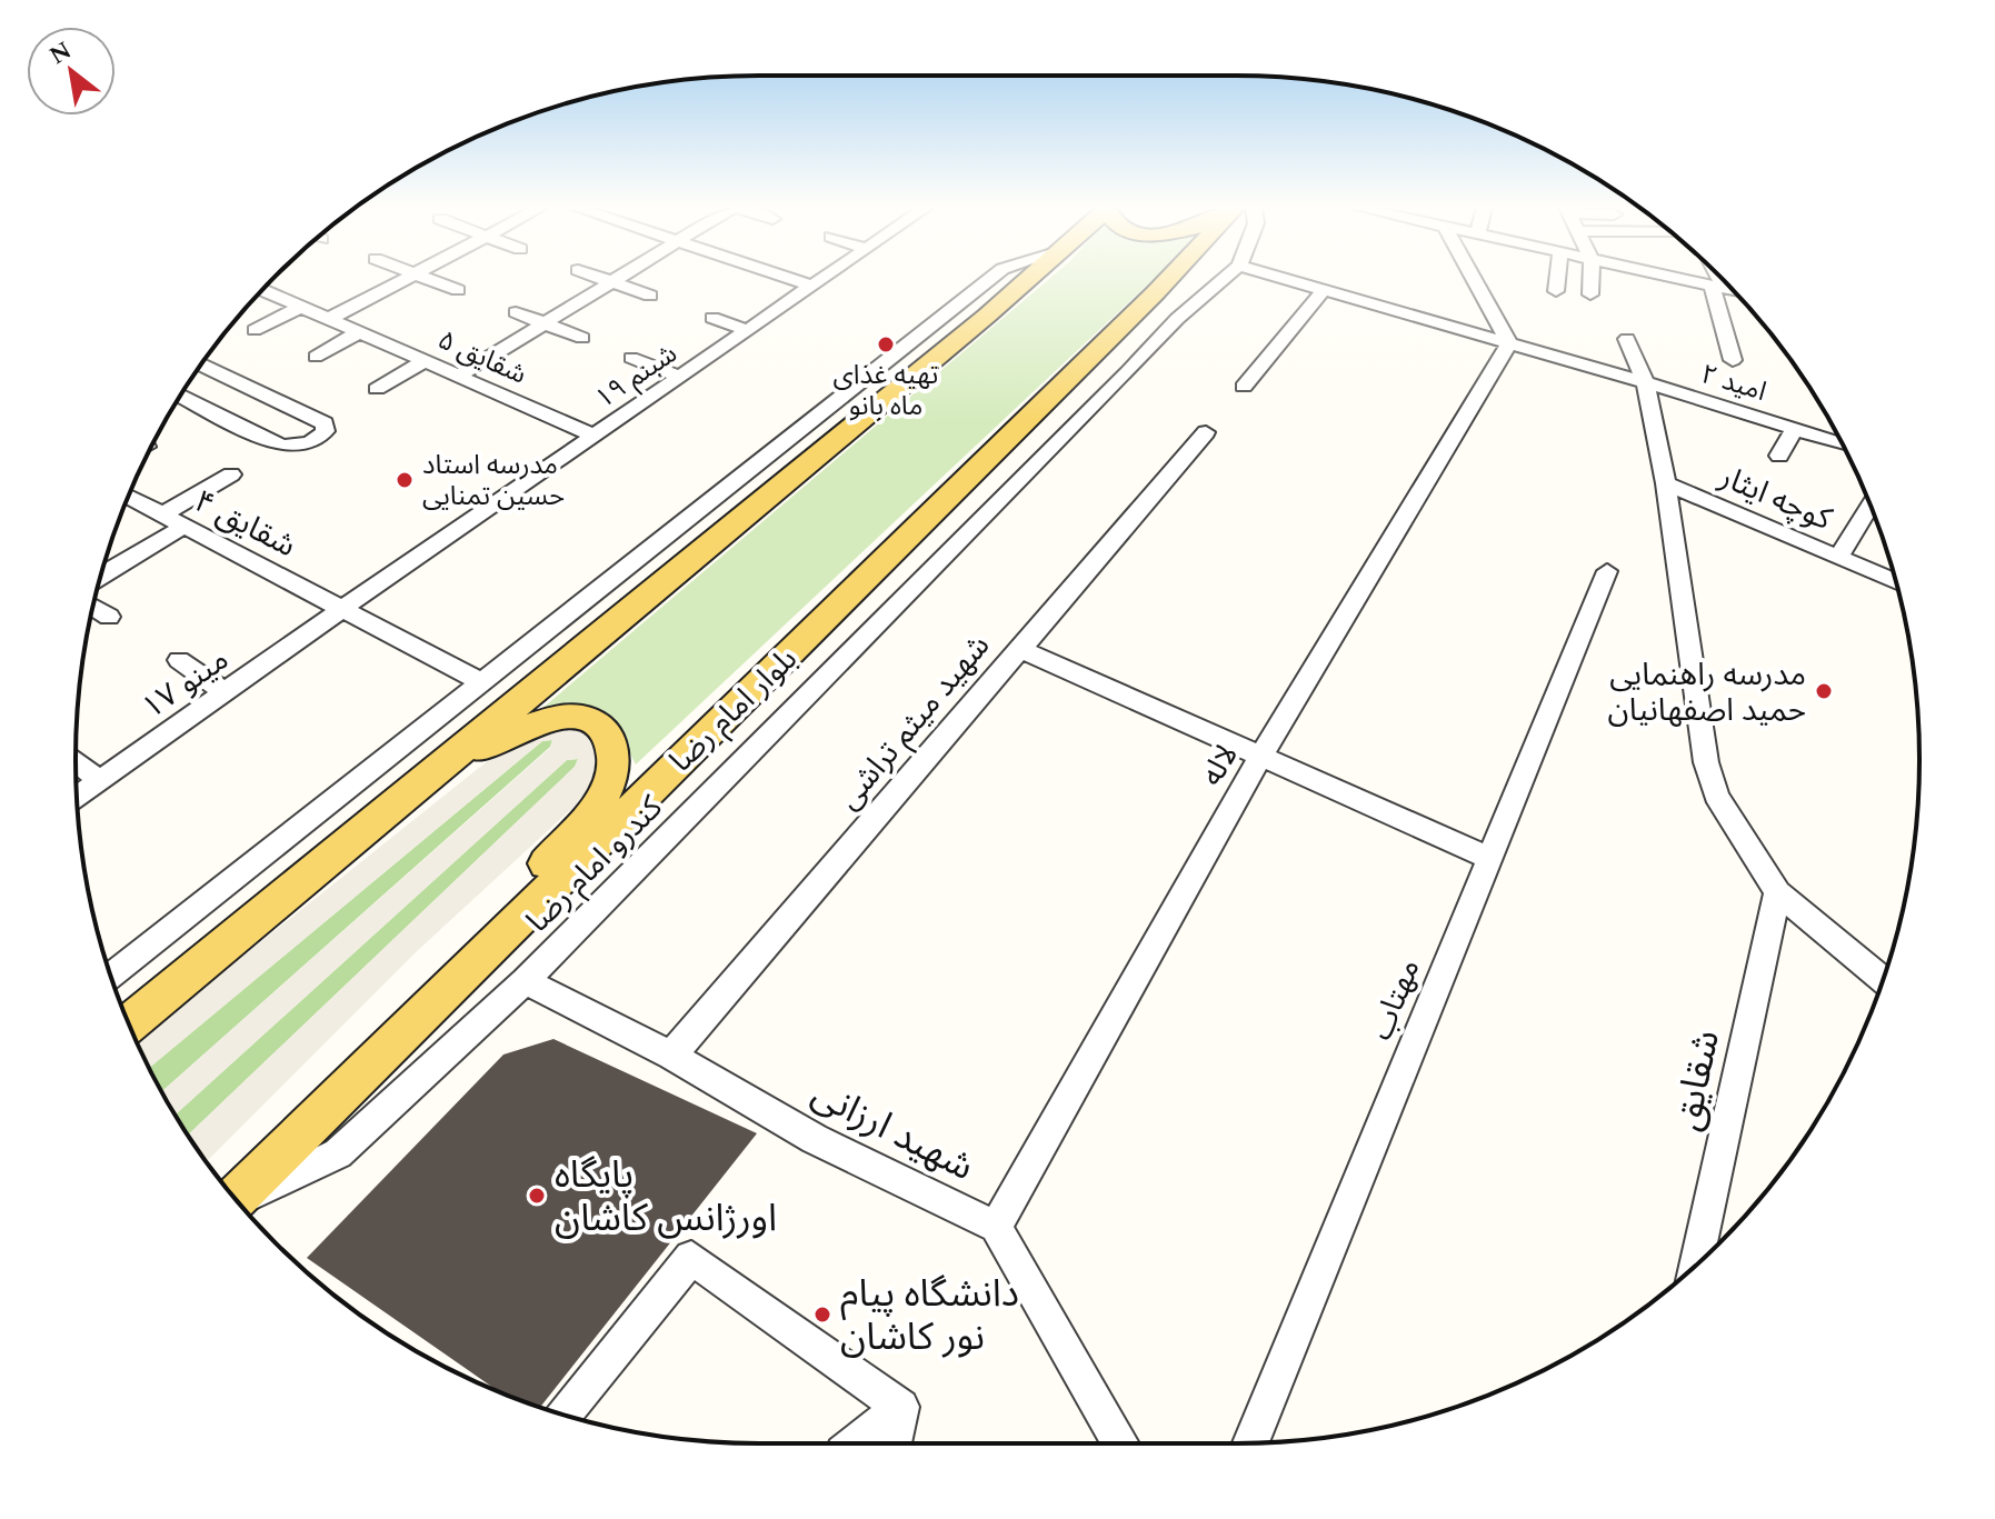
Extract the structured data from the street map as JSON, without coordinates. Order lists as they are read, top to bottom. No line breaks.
{"streets":{"main road":["بلوار امام رضا"],"street":["شقایق ۵","شبنم ۱۹","امید ۲","کوچه ایثار","شقایق ۴","مینو ۱۷","شهید میثم تراشی","لاله","کندرو امام رضا","مهتاب","شقایق","شهید ارزانی"]},"crossings":[["شقایق ۵","شبنم ۱۹"],["شبنم ۱۹","شقایق ۴"],["شبنم ۱۹","مینو ۱۷"],["امید ۲","لاله"],["شقایق ۴","مینو ۱۷"],["شهید میثم تراشی","شهید ارزانی"],["لاله","شهید ارزانی"],["کندرو امام رضا","شهید ارزانی"]],"places":["تهیه غذای ماه بانو","مدرسه استاد حسین تمنایی","مدرسه راهنمایی حمید اصفهانیان","پایگاه اورژانس کاشان","دانشگاه پیام نور کاشان"],"north":"top left"}
